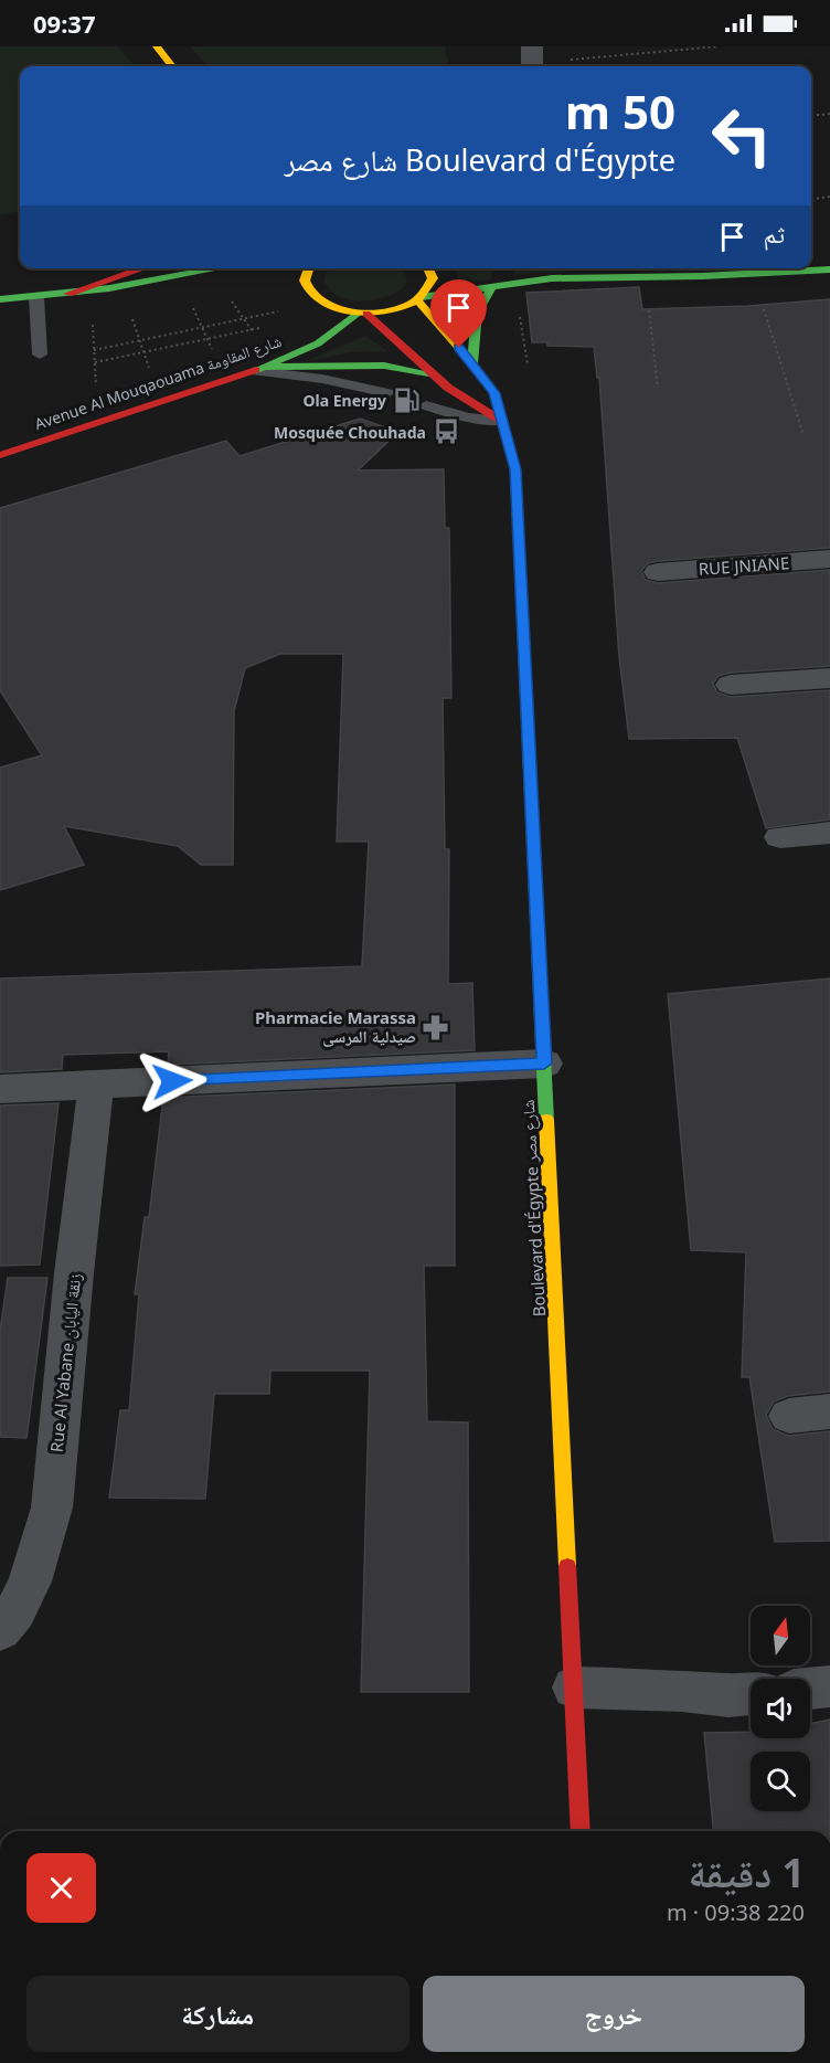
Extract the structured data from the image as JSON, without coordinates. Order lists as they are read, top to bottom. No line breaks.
{"streets":{"main road":["Avenue Al Mouqaouama شارع المقاومة","Boulevard d'Égypte شارع مصر"],"street":["RUE JNIANE","Rue Al Yabane زنقة اليابان"]},"places":{"fuel station":["Ola Energy"],"bus stop":["Mosquée Chouhada"],"pharmacy":["Pharmacie Marassa صيدلية المرسى"]},"north":"top","page":{"status":"09:37","turn":["50 m","Boulevard d'Égypte شارع مصر"],"then":"ثم","heading":["1 دقيقة","220 m · 09:38"],"buttons":["خروج","مشاركة"]}}
